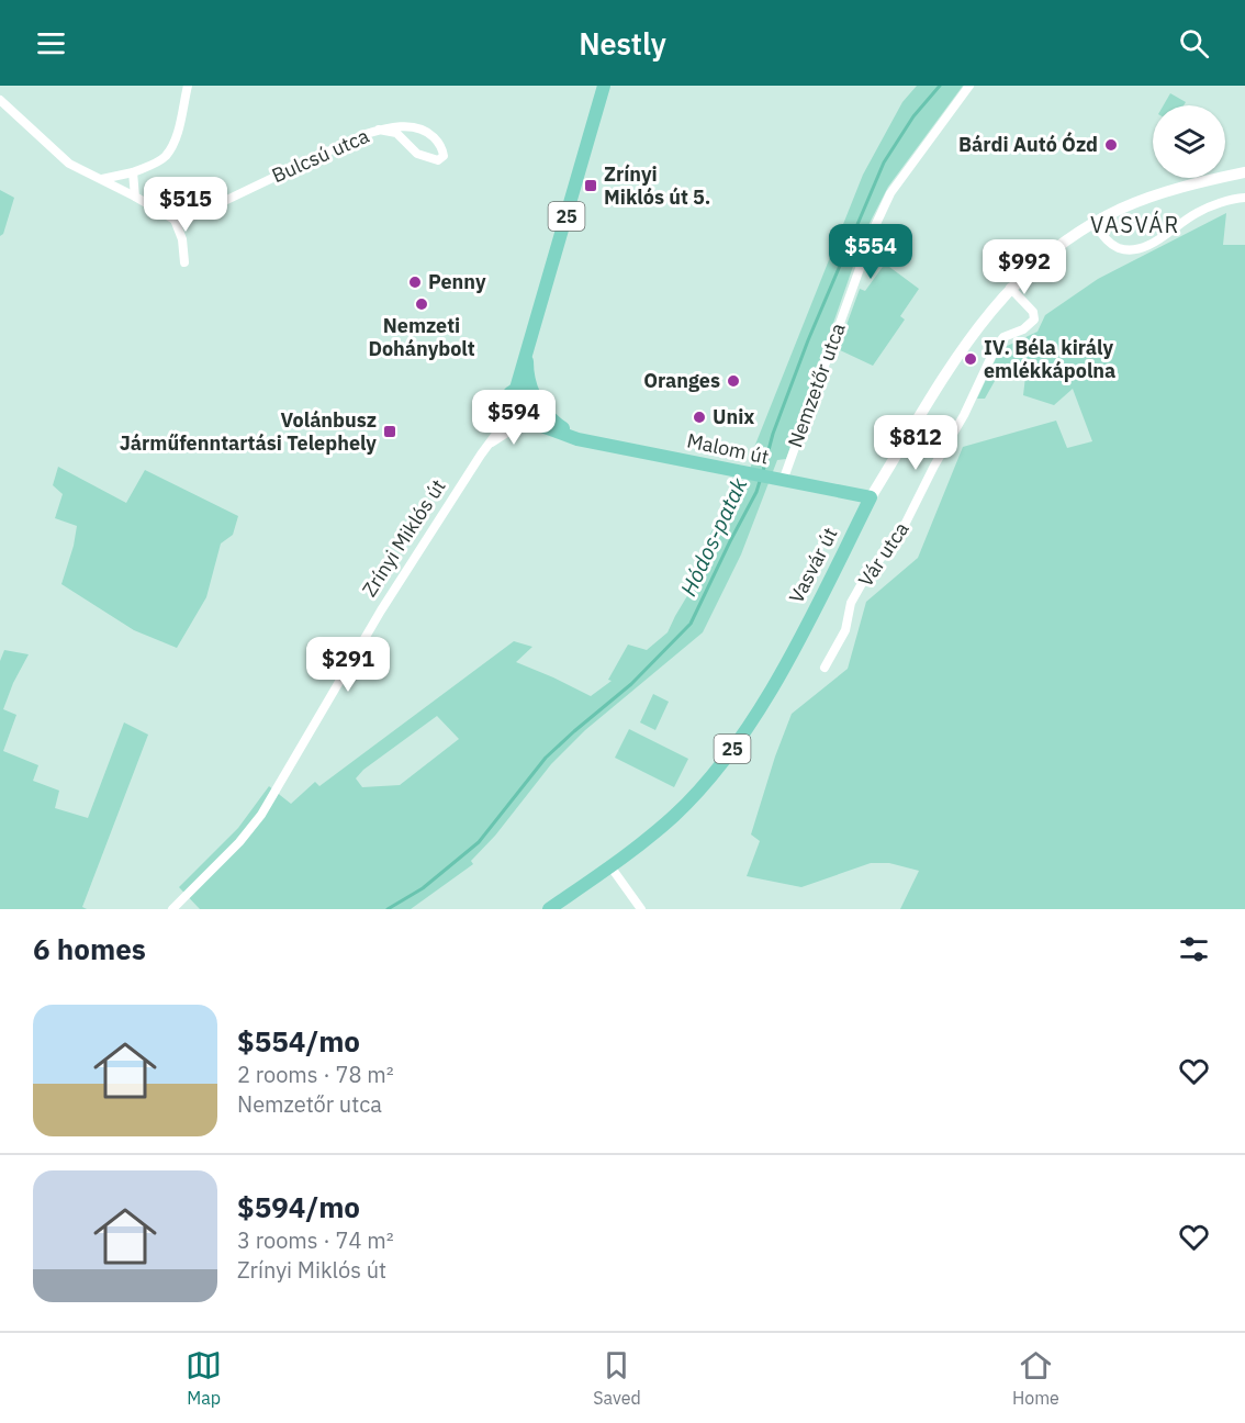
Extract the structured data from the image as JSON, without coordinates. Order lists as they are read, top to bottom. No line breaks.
{"streets":{"main road":["25","Malom út","Vasvár út"],"street":["Bulcsú utca","Nemzetőr utca","Zrínyi Miklós út","Vár utca"]},"crossings":[["25","Malom út"],["25","Zrínyi Miklós út"],["25","Vasvár út"],["Nemzetőr utca","Malom út"],["Malom út","Zrínyi Miklós út"],["Malom út","Vasvár út"],["Vár utca","Vasvár út"]],"districts":["VASVÁR"],"water":["Hódos-patak"],"places":{"other":["Bárdi Autó Ózd","Penny","Nemzeti Dohánybolt","IV. Béla király emlékkápolna","Oranges","Unix"],"transit":["Zrínyi Miklós út 5.","Volánbusz Járműfenntartási Telephely"]},"page":{"header":"Nestly","price":["$515","$554","$992","$594","$812","$291"],"heading":"6 homes","list":[{"name":"$554/mo","note":"2 rooms · 78 m² · Nemzetőr utca"},{"name":"$594/mo","note":"3 rooms · 74 m² · Zrínyi Miklós út"}],"tabs":["Map","Saved","Home"]}}
